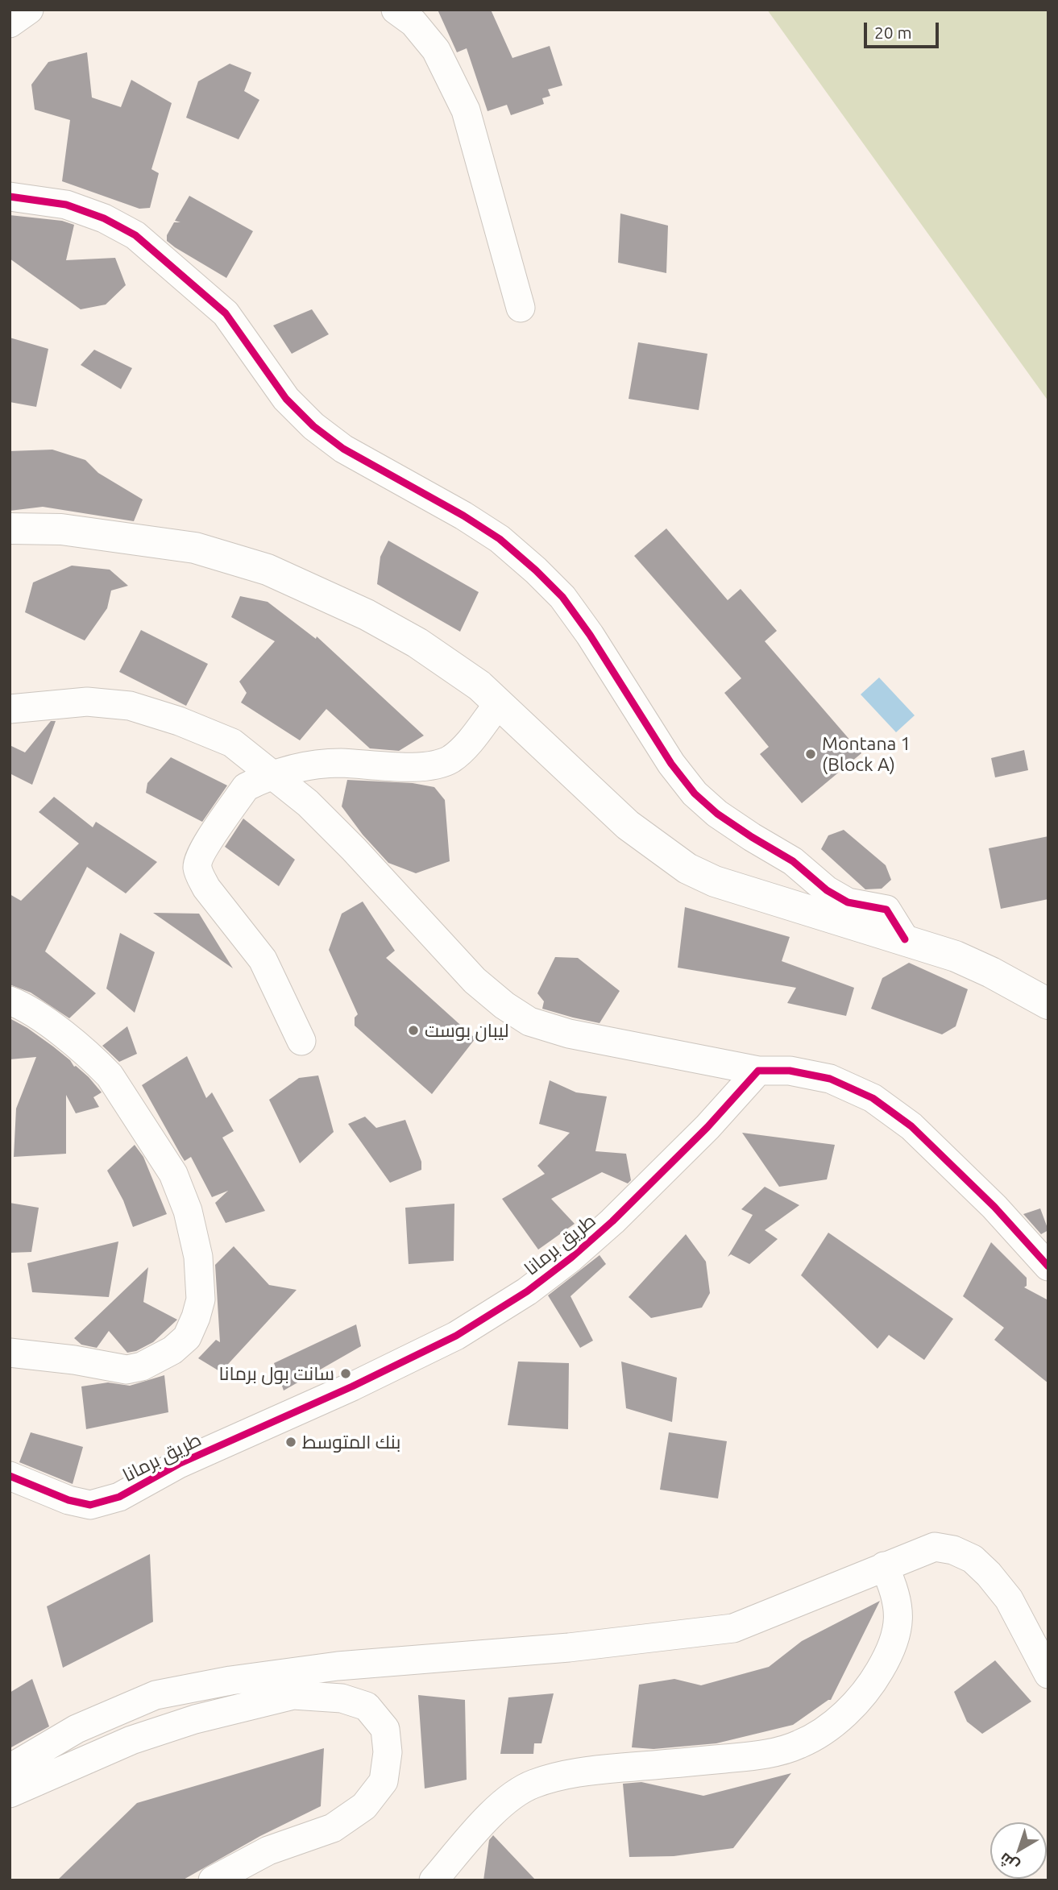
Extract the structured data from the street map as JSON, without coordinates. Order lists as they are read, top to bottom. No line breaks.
{"streets":{"street":["طريق برمانا"]},"places":["Montana 1 (Block A)","ليبان بوست","سانت بول برمانا","بنك المتوسط"],"scale_bar":"20 m","north":"bottom left"}
